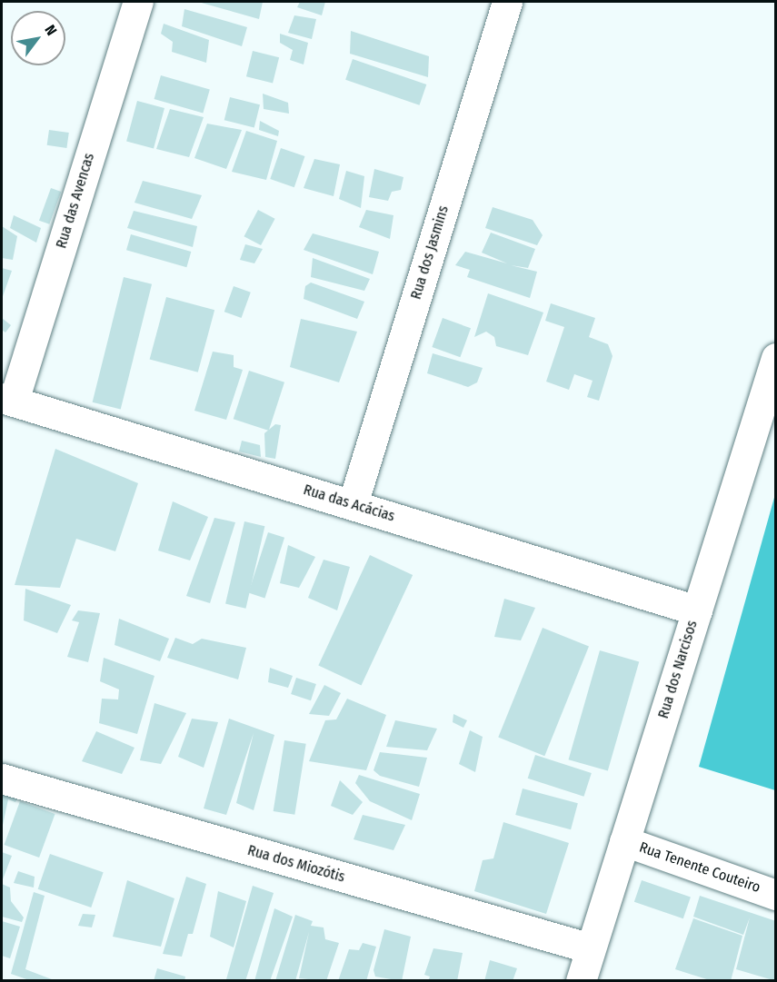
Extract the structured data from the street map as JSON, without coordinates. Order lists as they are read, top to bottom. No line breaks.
{"streets":{"street":["Rua das Avencas","Rua dos Jasmins","Rua das Acácias","Rua dos Narcisos","Rua dos Miozótis","Rua Tenente Couteiro"]},"crossings":[["Rua das Avencas","Rua das Acácias"],["Rua dos Jasmins","Rua das Acácias"],["Rua das Acácias","Rua dos Narcisos"],["Rua dos Narcisos","Rua dos Miozótis"],["Rua dos Narcisos","Rua Tenente Couteiro"]],"north":"top right"}
